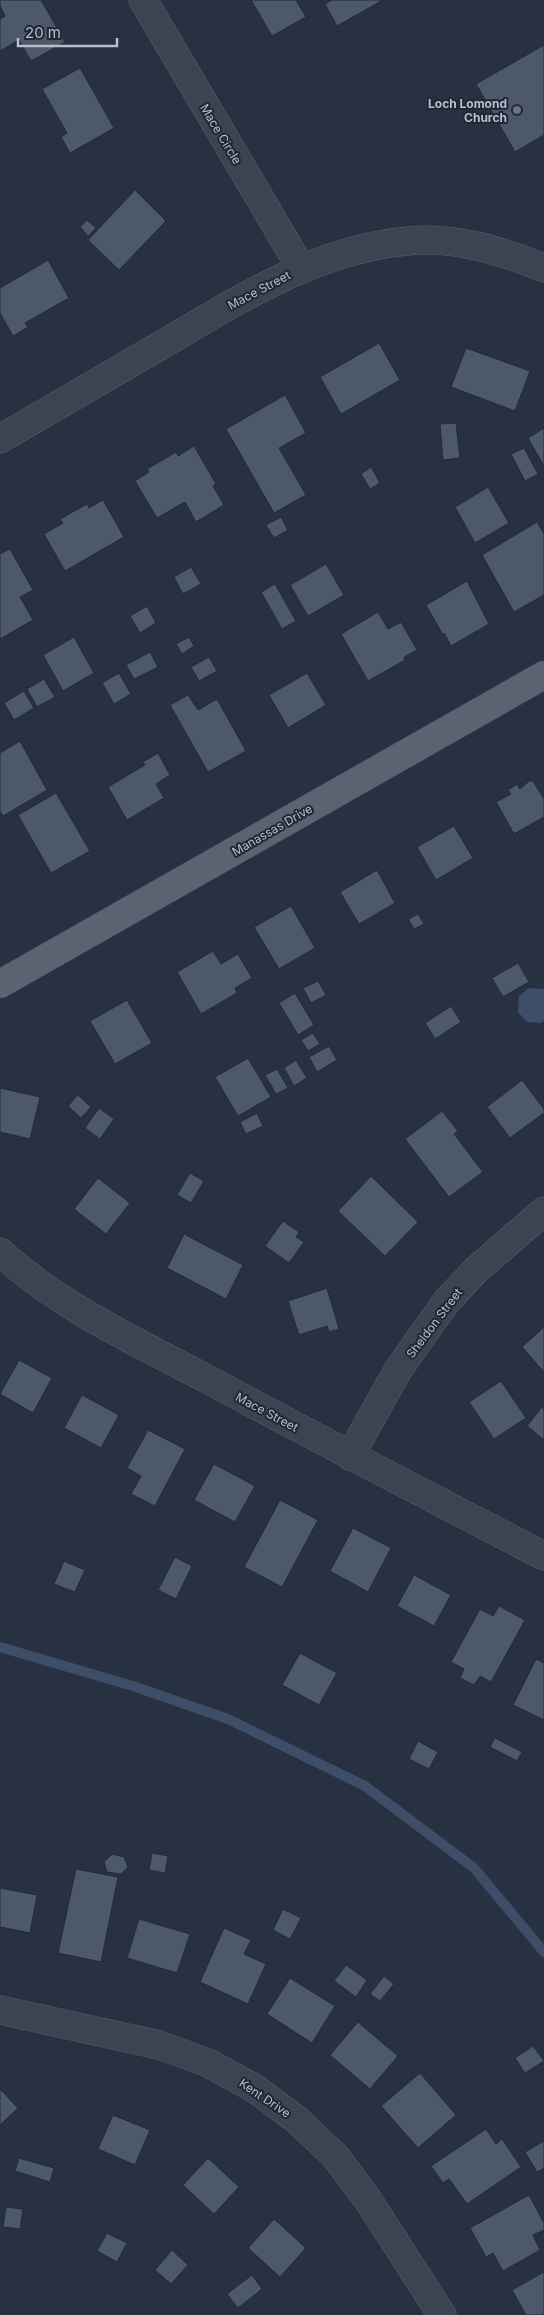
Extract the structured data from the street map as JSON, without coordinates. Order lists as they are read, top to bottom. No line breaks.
{"streets":{"main road":["Manassas Drive"],"street":["Mace Circle","Mace Street","Sheldon Street","Kent Drive"]},"crossings":[["Mace Circle","Mace Street"],["Mace Street","Sheldon Street"]],"places":["Loch Lomond Church"],"scale_bar":"20 m"}
